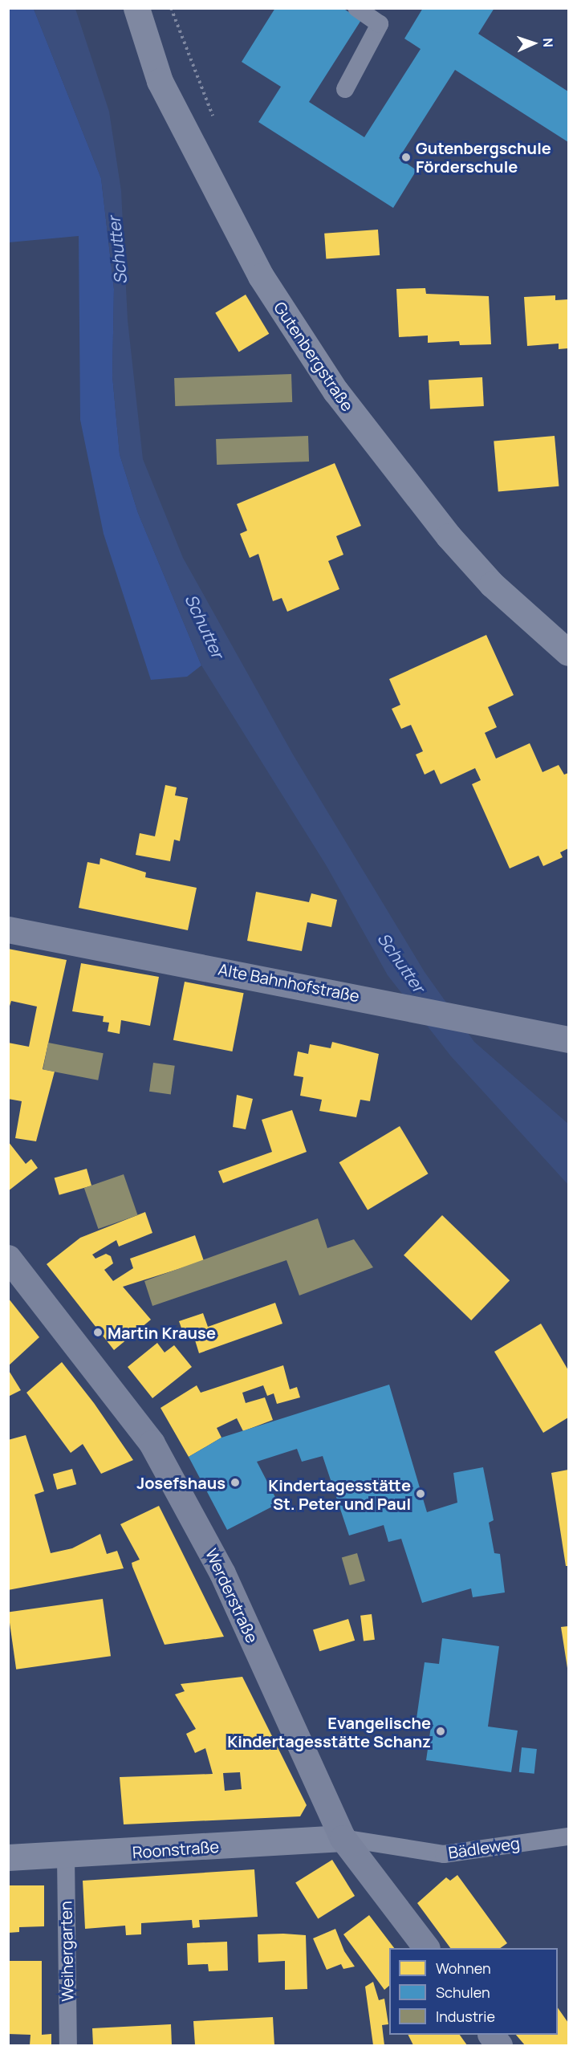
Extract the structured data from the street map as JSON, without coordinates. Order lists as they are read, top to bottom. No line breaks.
{"streets":{"street":["Gutenbergstraße","Alte Bahnhofstraße","Werderstraße","Roonstraße"],"lane":["Bädleweg","Weihergarten"]},"crossings":[["Werderstraße","Bädleweg"],["Werderstraße","Roonstraße"],["Bädleweg","Roonstraße"],["Roonstraße","Weihergarten"]],"water":["Schutter"],"places":["Gutenbergschule Förderschule","Martin Krause","Josefshaus","Kindertagesstätte St. Peter und Paul","Evangelische Kindertagesstätte Schanz"],"legend":["Wohnen","Schulen","Industrie"],"north":"right"}
